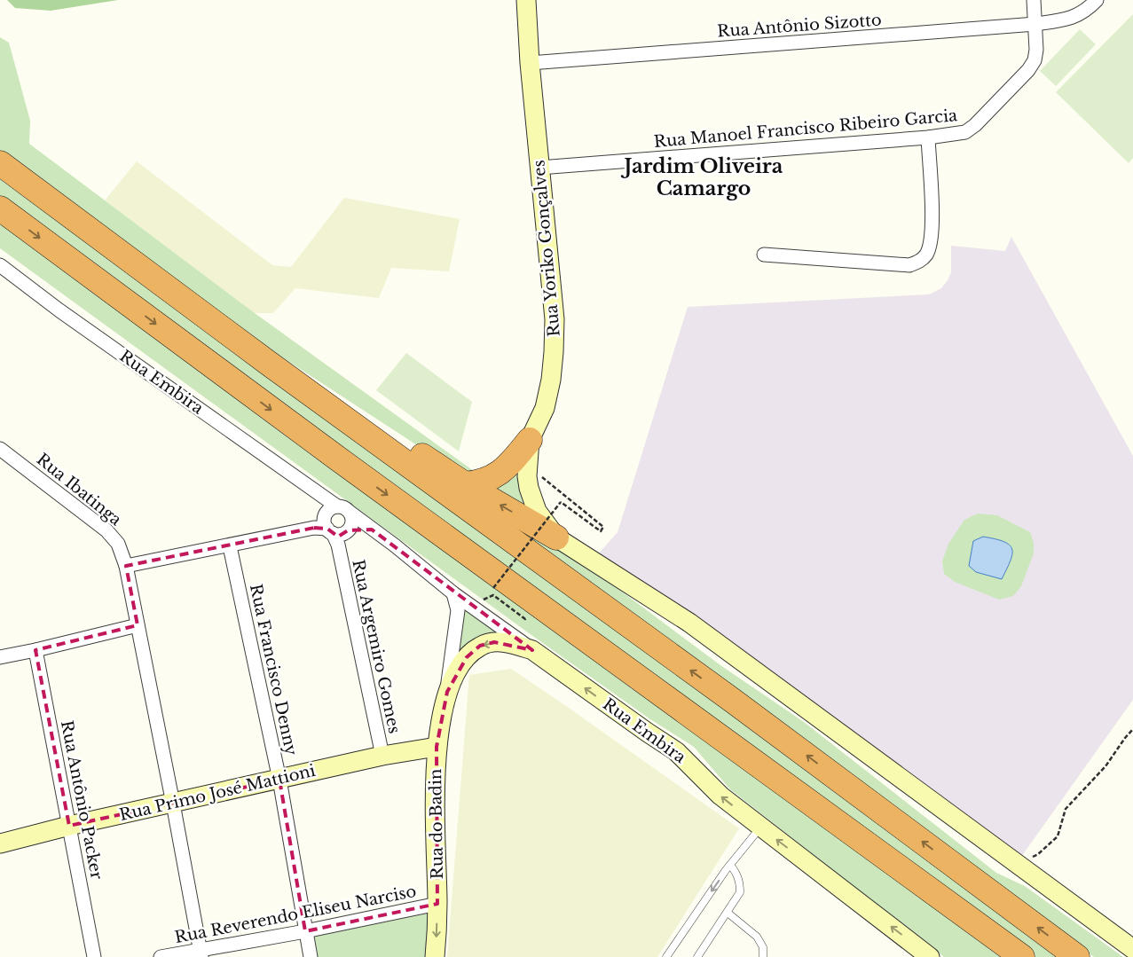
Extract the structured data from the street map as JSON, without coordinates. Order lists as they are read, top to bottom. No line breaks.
{"streets":{"main road":["Rua Yoriko Gonçalves","Rua Embira","Rua Primo José Mattioni","Rua do Badin"],"street":["Rua Antônio Sizotto","Rua Manoel Francisco Ribeiro Garcia","Rua Ibatinga","Rua Argemiro Gomes","Rua Francisco Denny","Rua Antônio Packer","Rua Reverendo Eliseu Narciso"]},"crossings":[["Rua Antônio Sizotto","Rua Manoel Francisco Ribeiro Garcia"],["Rua Antônio Sizotto","Rua Yoriko Gonçalves"],["Rua Manoel Francisco Ribeiro Garcia","Rua Yoriko Gonçalves"],["Rua Embira","Rua Argemiro Gomes"],["Rua Embira","Rua do Badin"],["Rua Ibatinga","Rua Primo José Mattioni"],["Rua Ibatinga","Rua Reverendo Eliseu Narciso"],["Rua Argemiro Gomes","Rua Primo José Mattioni"],["Rua Francisco Denny","Rua Primo José Mattioni"],["Rua Francisco Denny","Rua Reverendo Eliseu Narciso"],["Rua Primo José Mattioni","Rua Antônio Packer"],["Rua Primo José Mattioni","Rua do Badin"],["Rua do Badin","Rua Reverendo Eliseu Narciso"]],"one_way":["Rua Embira"],"districts":["Jardim Oliveira Camargo"]}
